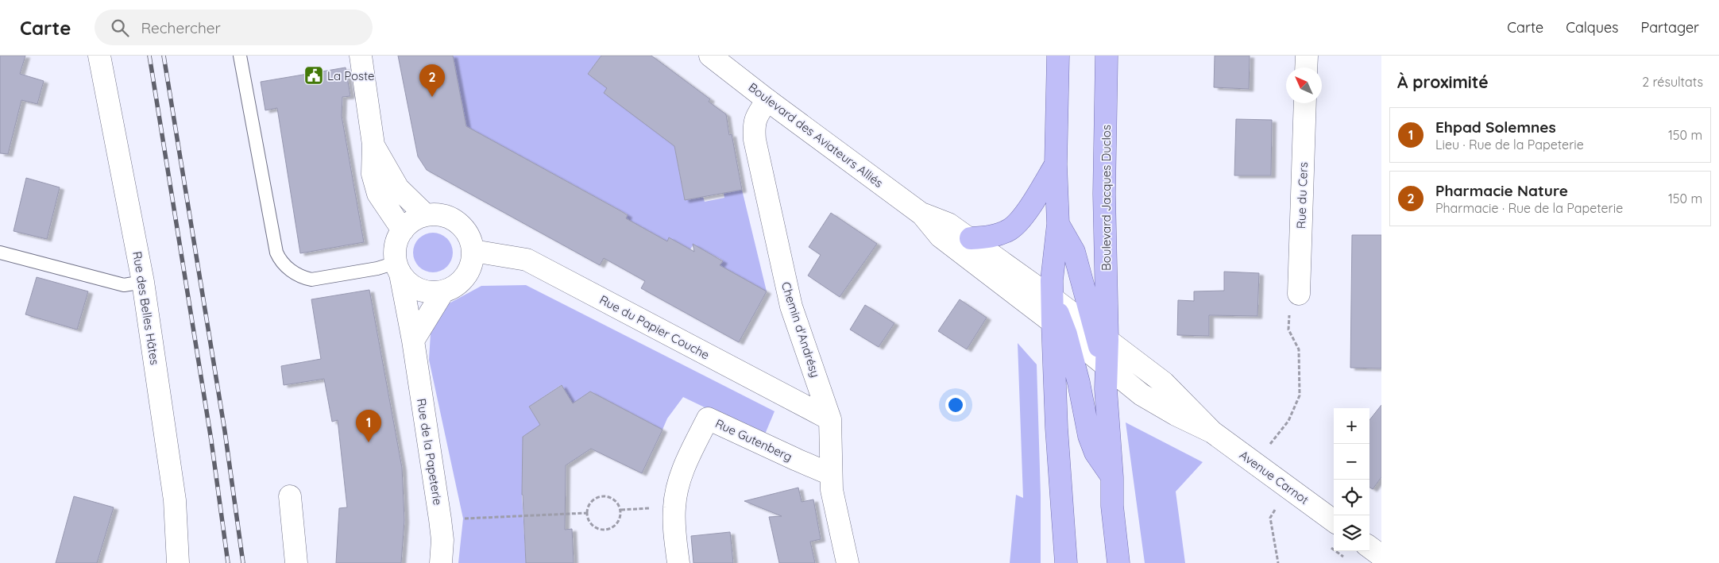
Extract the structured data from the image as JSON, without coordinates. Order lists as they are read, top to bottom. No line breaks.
{"streets":{"main road":["Boulevard Jacques Duclos"],"street":["Boulevard des Aviateurs Alliés","Rue du Cers","Rue des Belles Hâtes","Rue du Papier Couche","Chemin d'Andrésy","Rue Gutenberg","Rue de la Papeterie","Avenue Carnot"]},"crossings":[["Boulevard des Aviateurs Alliés","Boulevard Jacques Duclos"],["Boulevard des Aviateurs Alliés","Chemin d'Andrésy"],["Boulevard des Aviateurs Alliés","Avenue Carnot"],["Boulevard Jacques Duclos","Avenue Carnot"],["Rue du Papier Couche","Chemin d'Andrésy"],["Rue du Papier Couche","Rue de la Papeterie"],["Chemin d'Andrésy","Rue Gutenberg"]],"places":{"public building":["La Poste"]},"north":"top left","page":{"header":"Carte","search":"Rechercher","nav":["Carte","Calques","Partager"],"heading":["À proximité","2 résultats"],"pins":["2","1"],"list":[{"mark":"1","name":"Ehpad Solemnes","note":"Lieu · Rue de la Papeterie","value":"150 m"},{"mark":"2","name":"Pharmacie Nature","note":"Pharmacie · Rue de la Papeterie","value":"150 m"}],"map_buttons":["+","−"]}}
